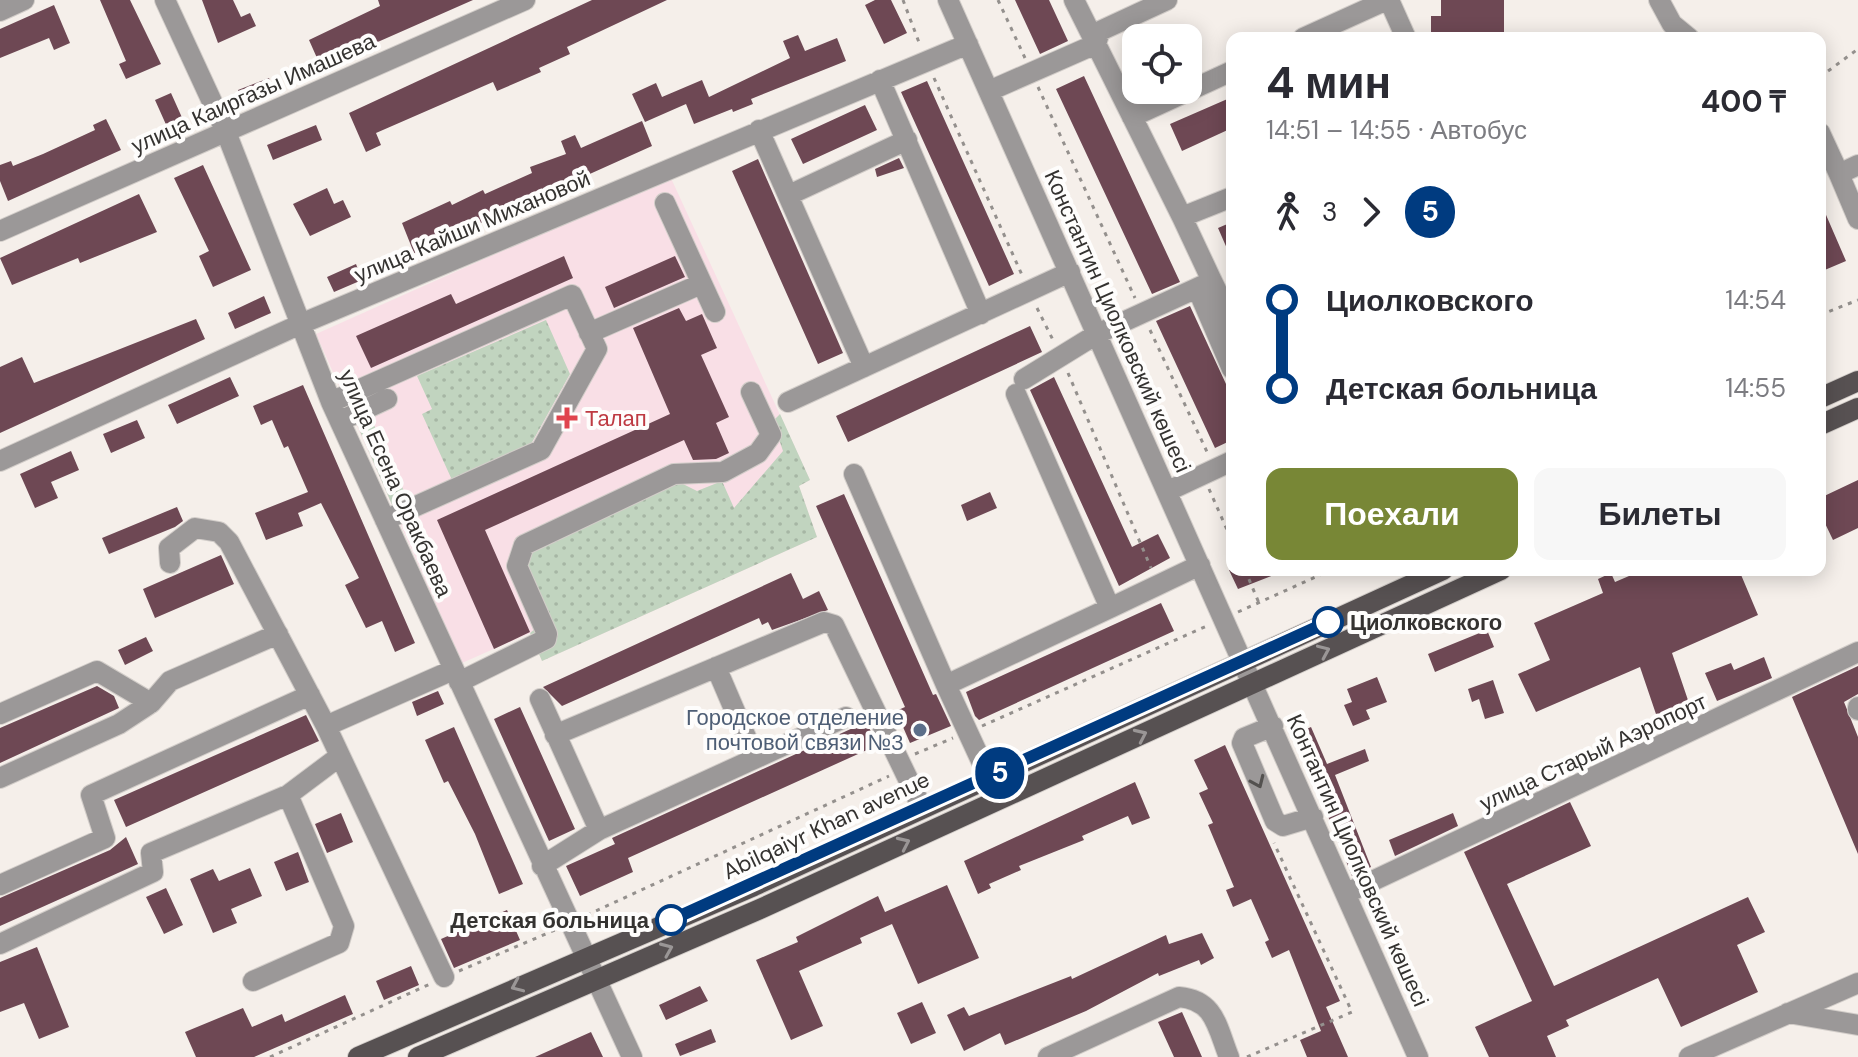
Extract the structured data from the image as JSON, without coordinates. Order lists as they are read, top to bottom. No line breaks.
{"streets":{"main road":["Abilqaiyr Khan avenue"],"street":["улица Каиргазы Имашева","улица Кайши Михановой","Константин Циолковский көшесі","улица Есена Оракбаева","улица Старый Аэропорт","Контантин Циолковский көшесі"]},"crossings":[["улица Каиргазы Имашева","улица Есена Оракбаева"],["улица Кайши Михановой","Константин Циолковский көшесі"],["улица Кайши Михановой","улица Есена Оракбаева"],["Константин Циолковский көшесі","Abilqaiyr Khan avenue"],["Константин Циолковский көшесі","Контантин Циолковский көшесі"],["улица Есена Оракбаева","Abilqaiyr Khan avenue"],["улица Старый Аэропорт","Контантин Циолковский көшесі"],["Abilqaiyr Khan avenue","Контантин Циолковский көшесі"]],"places":{"health":["Талап"],"other":["Циолковского","Городское отделение почтовой связи №3","Детская больница"]},"lines":["bus line 5"],"page":{"on_map":"5","heading":["4 мин","14:51 – 14:55 · Автобус","400 ₸"],"legs":["3","5"],"list":[{"name":"Циолковского","value":"14:54"},{"name":"Детская больница","value":"14:55"}],"buttons":["Поехали","Билеты"]}}
